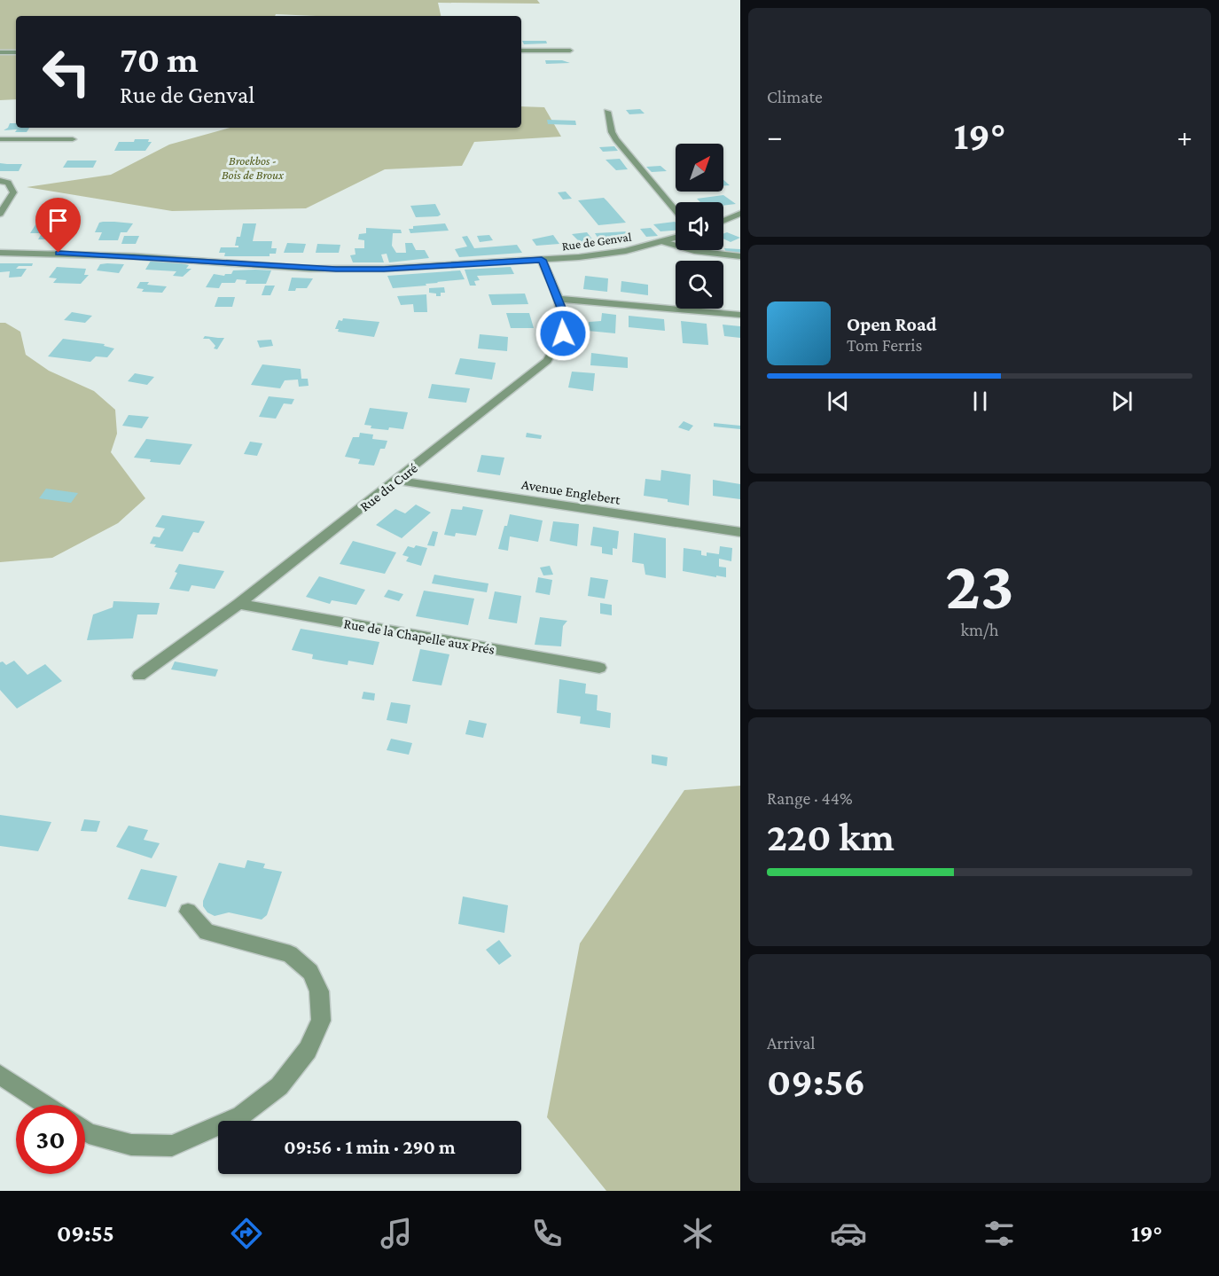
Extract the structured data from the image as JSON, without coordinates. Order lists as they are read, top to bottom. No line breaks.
{"streets":{"street":["Rue de Genval","Rue du Curé","Avenue Englebert","Rue de la Chapelle aux Prés"]},"crossings":[["Rue de Genval","Rue du Curé"],["Rue du Curé","Avenue Englebert"],["Rue du Curé","Rue de la Chapelle aux Prés"]],"parks":["Broekbos - Bois de Broux"],"north":"top right","page":{"tile":["Climate",["23","km/h"],["Range · 44%","220 km"],["Arrival","09:56"]],"turn":["70 m","Rue de Genval"],"heat":["−","19°","+"],"song":["Open Road","Tom Ferris"],"limit":"30","trip":"09:56 · 1 min · 290 m","tabs":["09:55","19°"]}}
